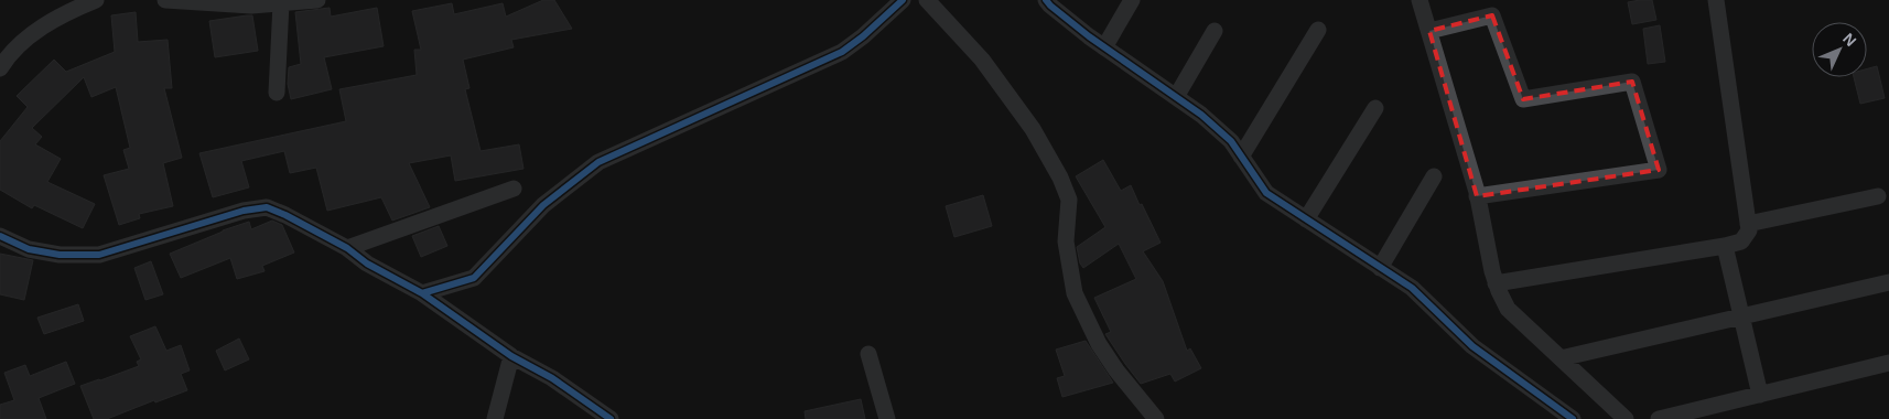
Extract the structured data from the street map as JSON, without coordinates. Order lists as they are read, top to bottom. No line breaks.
{"north":"top right"}
